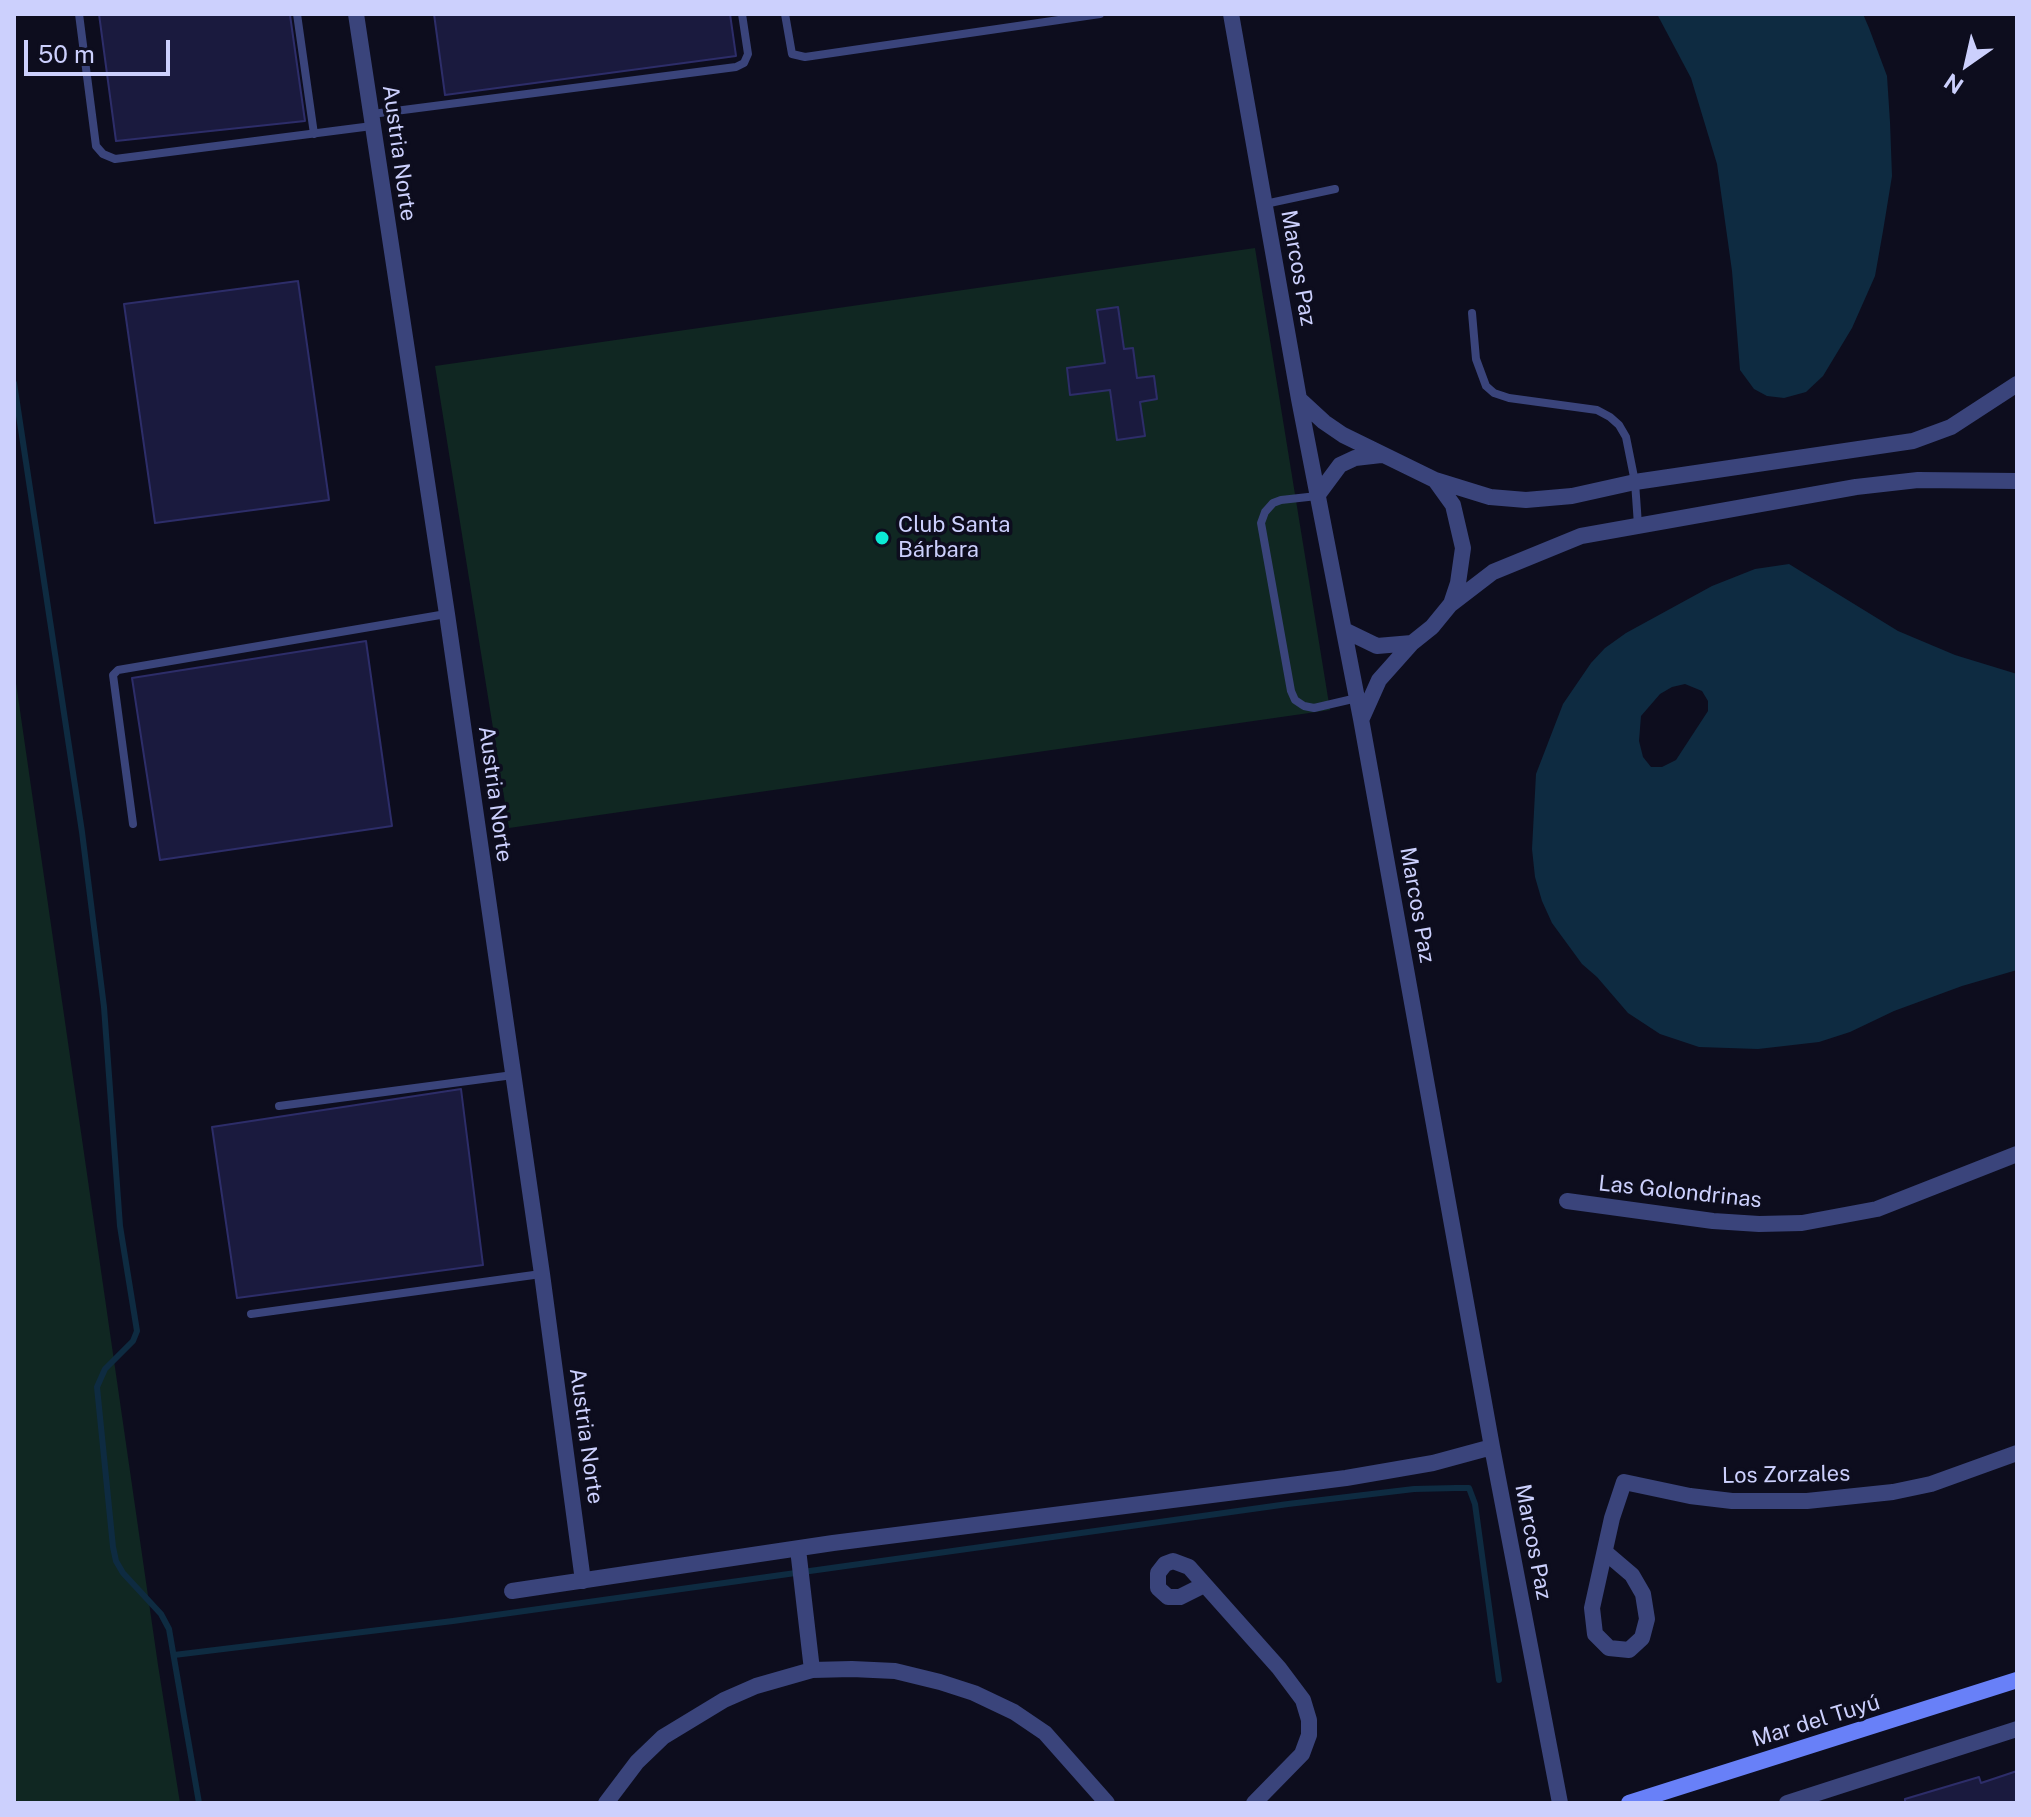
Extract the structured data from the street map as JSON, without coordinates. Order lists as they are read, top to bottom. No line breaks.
{"streets":{"street":["Austria Norte","Marcos Paz","Las Golondrinas","Los Zorzales","Mar del Tuyú"]},"places":["Club Santa Bárbara"],"scale_bar":"50 m","north":"bottom left"}
